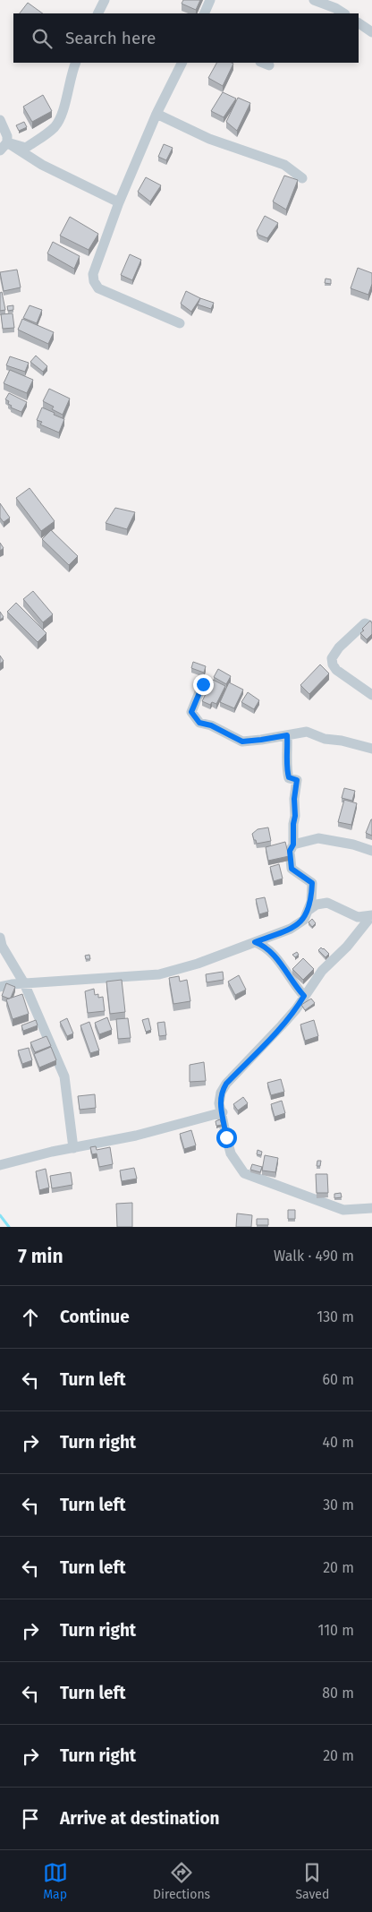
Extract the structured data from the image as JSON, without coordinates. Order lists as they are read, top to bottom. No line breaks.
{"page":{"search":"Search here","heading":["7 min","Walk · 490 m"],"list":[["Continue","130 m"],["Turn left","60 m"],["Turn right","40 m"],["Turn left","30 m"],["Turn left","20 m"],["Turn right","110 m"],["Turn left","80 m"],["Turn right","20 m"],"Arrive at destination"],"nav":["Map","Directions","Saved"]}}
